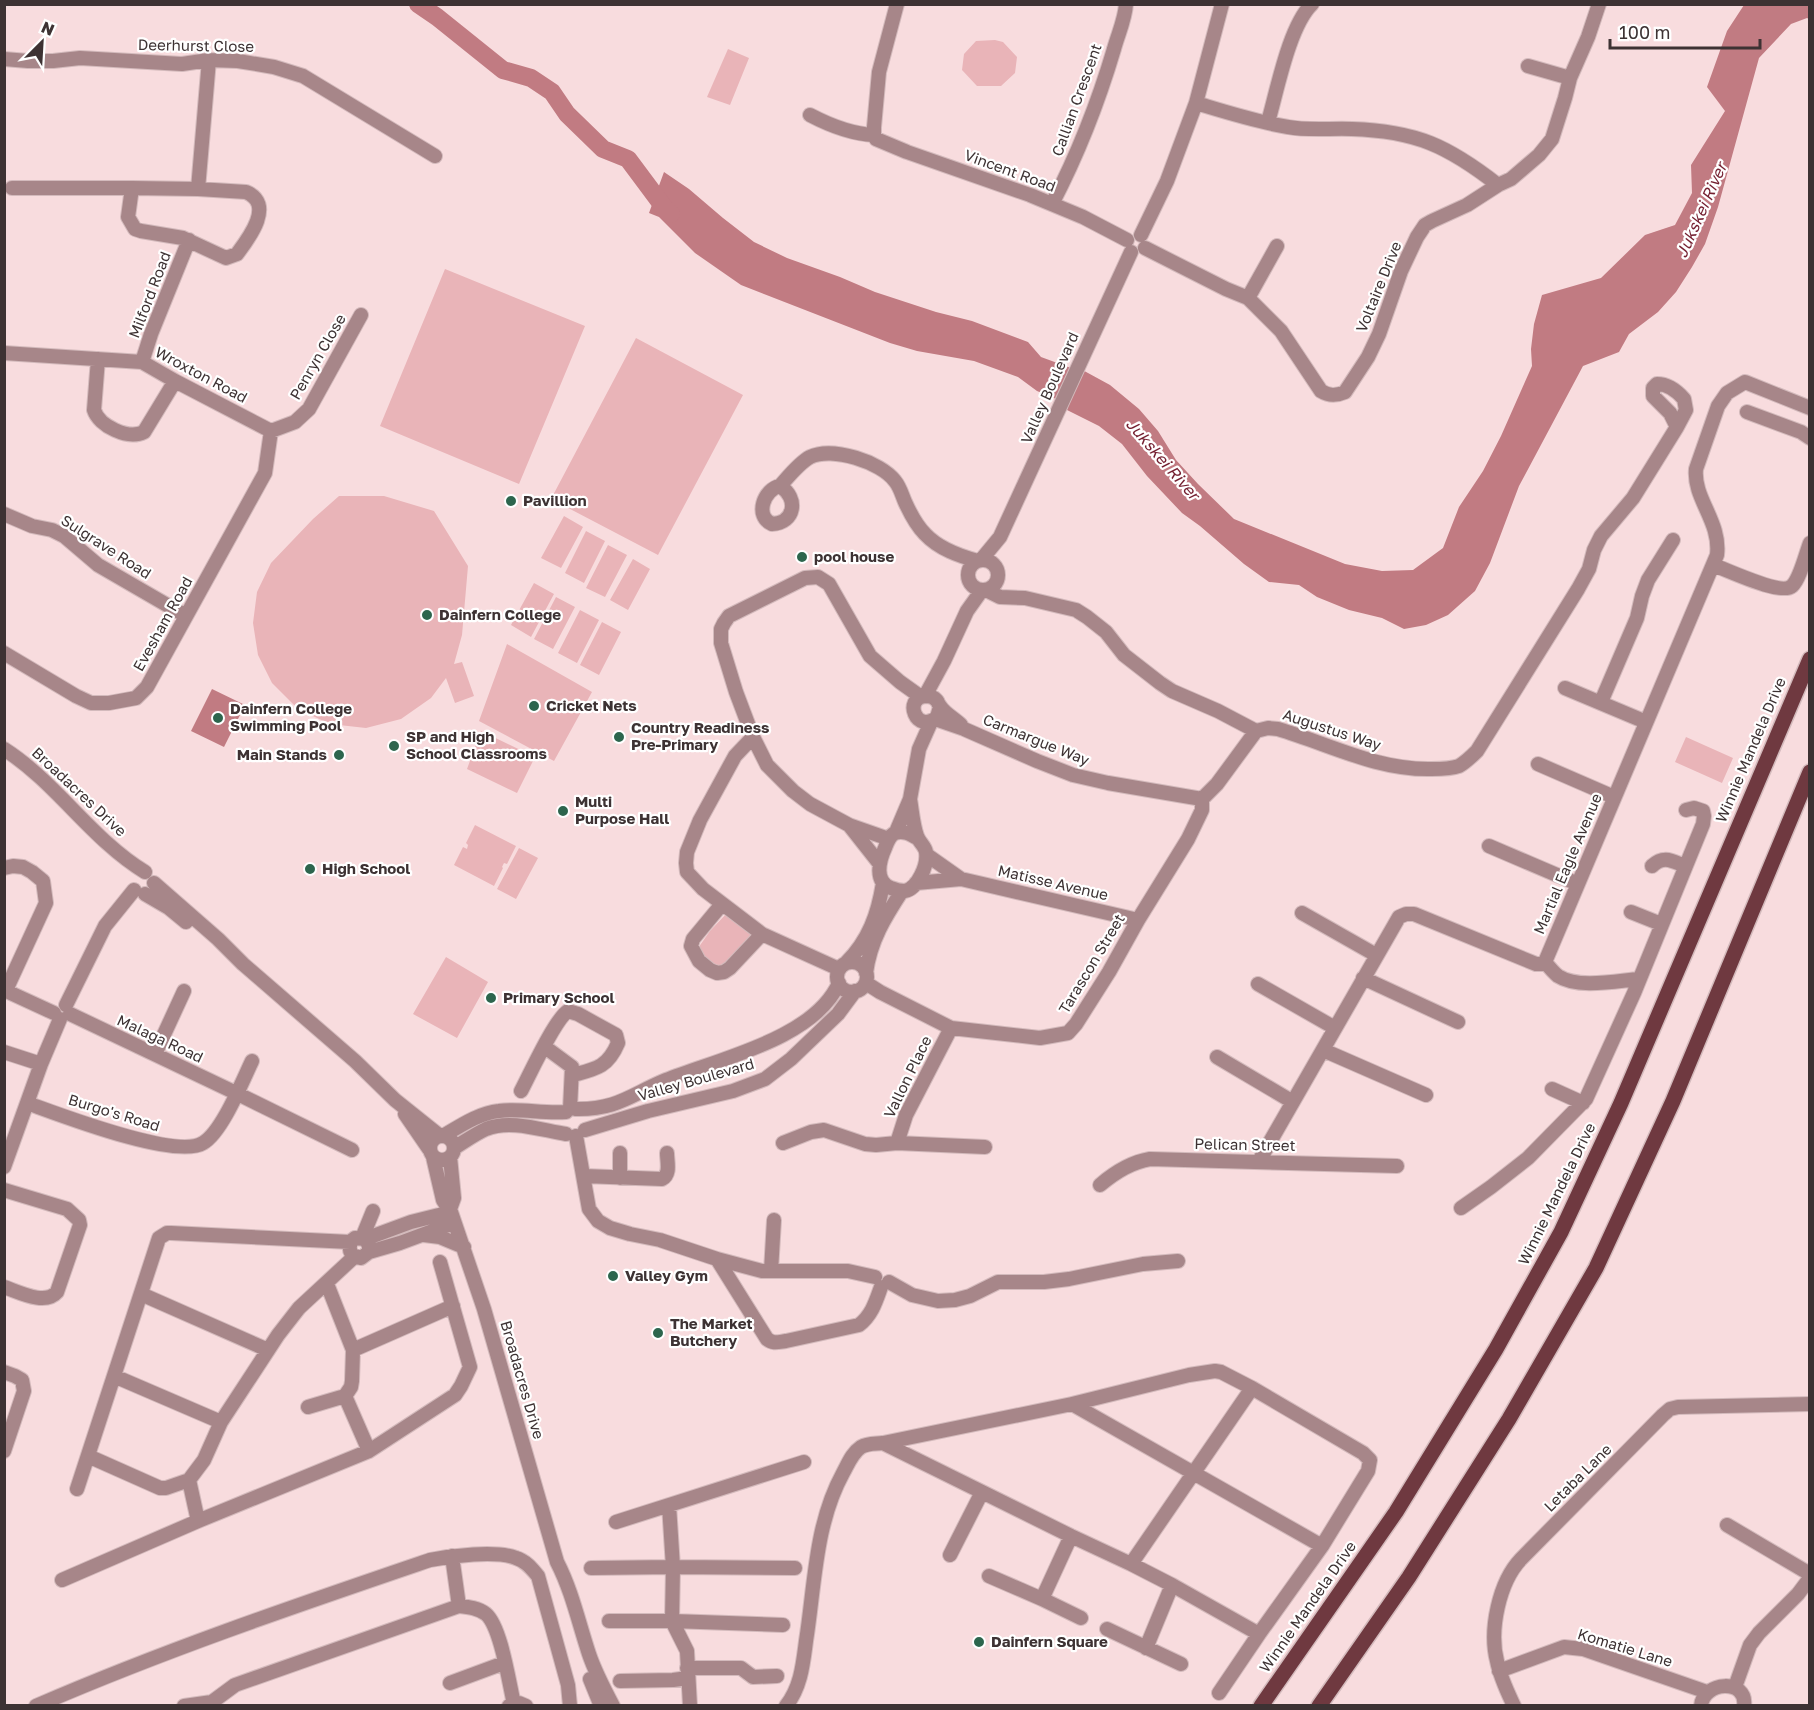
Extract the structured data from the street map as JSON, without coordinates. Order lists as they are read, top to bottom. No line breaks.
{"streets":{"main road":["Winnie Mandela Drive"],"street":["Deerhurst Close","Callian Crescent","Vincent Road","Voltaire Drive","Milford Road","Penryn Close","Wroxton Road","Valley Boulevard","Sulgrave Road","Evesham Road","Augustus Way","Carmargue Way","Broadacres Drive","Martial Eagle Avenue","Matisse Avenue","Tarascon Street","Malaga Road","Vallon Place","Burgo's Road","Pelican Street","Letaba Lane","Komatie Lane"]},"crossings":[["Callian Crescent","Vincent Road"],["Vincent Road","Voltaire Drive"],["Vincent Road","Valley Boulevard"],["Voltaire Drive","Valley Boulevard"],["Milford Road","Wroxton Road"],["Penryn Close","Wroxton Road"],["Penryn Close","Evesham Road"],["Wroxton Road","Evesham Road"],["Valley Boulevard","Augustus Way"],["Valley Boulevard","Broadacres Drive"],["Valley Boulevard","Matisse Avenue"],["Valley Boulevard","Tarascon Street"],["Sulgrave Road","Evesham Road"],["Augustus Way","Tarascon Street"],["Carmargue Way","Tarascon Street"],["Matisse Avenue","Tarascon Street"],["Tarascon Street","Vallon Place"],["Malaga Road","Burgo's Road"],["Letaba Lane","Komatie Lane"]],"water":["Jukskei River"],"places":["Pavillion","pool house","Dainfern College","Cricket Nets","Dainfern College Swimming Pool","Country Readiness Pre-Primary","SP and High School Classrooms","Main Stands","Multi Purpose Hall","High School","Primary School","Valley Gym","The Market Butchery","Dainfern Square"],"scale_bar":"100 m","north":"top right"}
